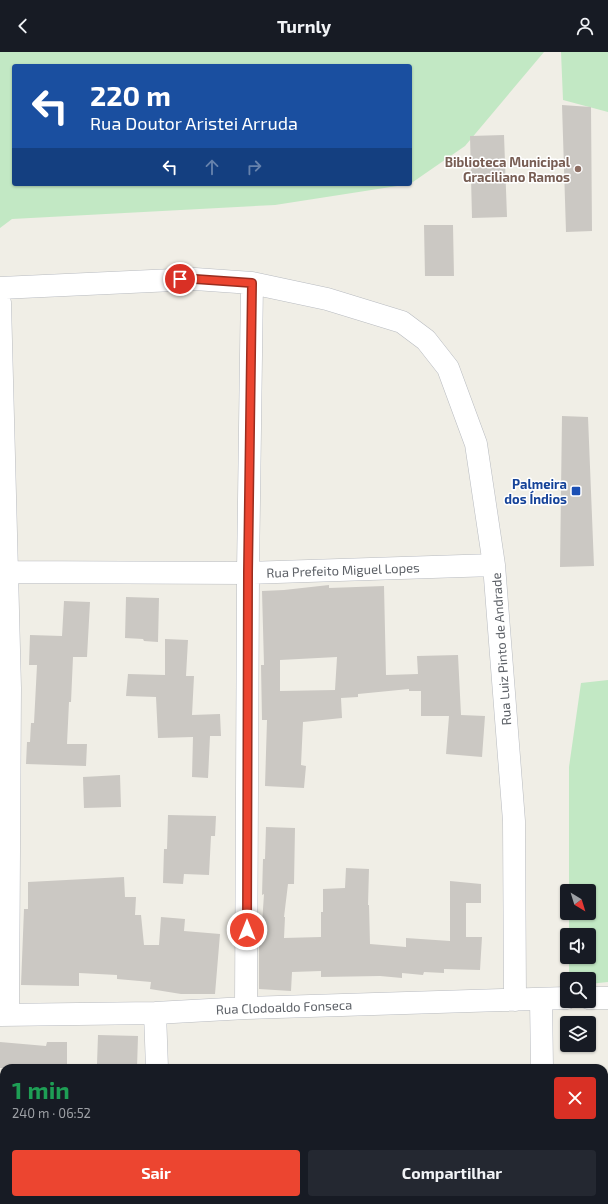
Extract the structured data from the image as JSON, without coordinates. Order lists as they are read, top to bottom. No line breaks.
{"streets":{"street":["Rua Prefeito Miguel Lopes","Rua Luiz Pinto de Andrade","Rua Clodoaldo Fonseca"]},"crossings":[["Rua Prefeito Miguel Lopes","Rua Luiz Pinto de Andrade"],["Rua Luiz Pinto de Andrade","Rua Clodoaldo Fonseca"]],"places":{"other":["Biblioteca Municipal Graciliano Ramos"],"transit":["Palmeira dos Índios"]},"north":"bottom right","page":{"header":"Turnly","turn":["220 m","Rua Doutor Aristei Arruda"],"heading":["1 min","240 m · 06:52"],"buttons":["Sair","Compartilhar"]}}
